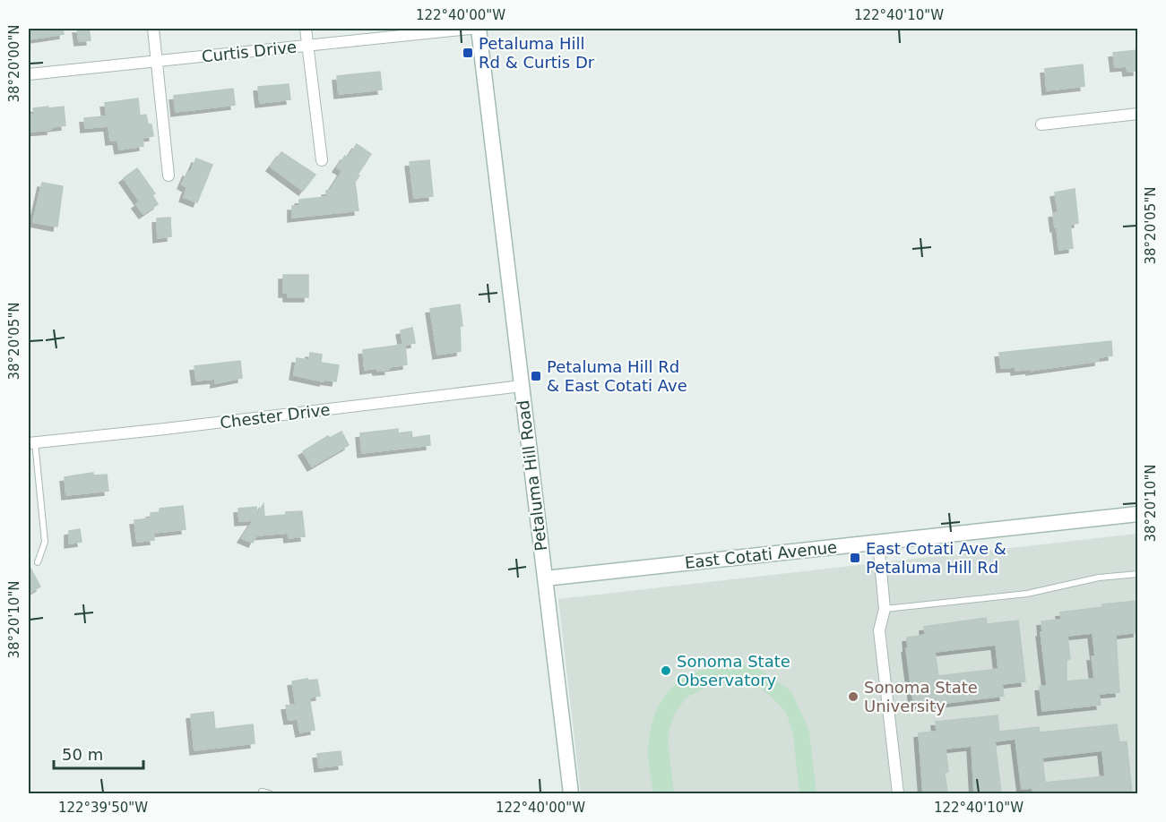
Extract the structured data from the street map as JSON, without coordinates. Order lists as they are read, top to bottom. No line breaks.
{"streets":{"main road":["Petaluma Hill Road","East Cotati Avenue"],"street":["Curtis Drive","Chester Drive"]},"crossings":[["Chester Drive","Petaluma Hill Road"],["Petaluma Hill Road","East Cotati Avenue"]],"places":{"transit":["Petaluma Hill Rd & Curtis Dr","Petaluma Hill Rd & East Cotati Ave","East Cotati Ave & Petaluma Hill Rd"],"other":["Sonoma State Observatory","Sonoma State University"]},"scale_bar":"50 m","coordinates":["122°40'00\"W","122°40'10\"W","38°20'00\"N","38°20'05\"N","38°20'10\"N","122°39'50\"W"]}
